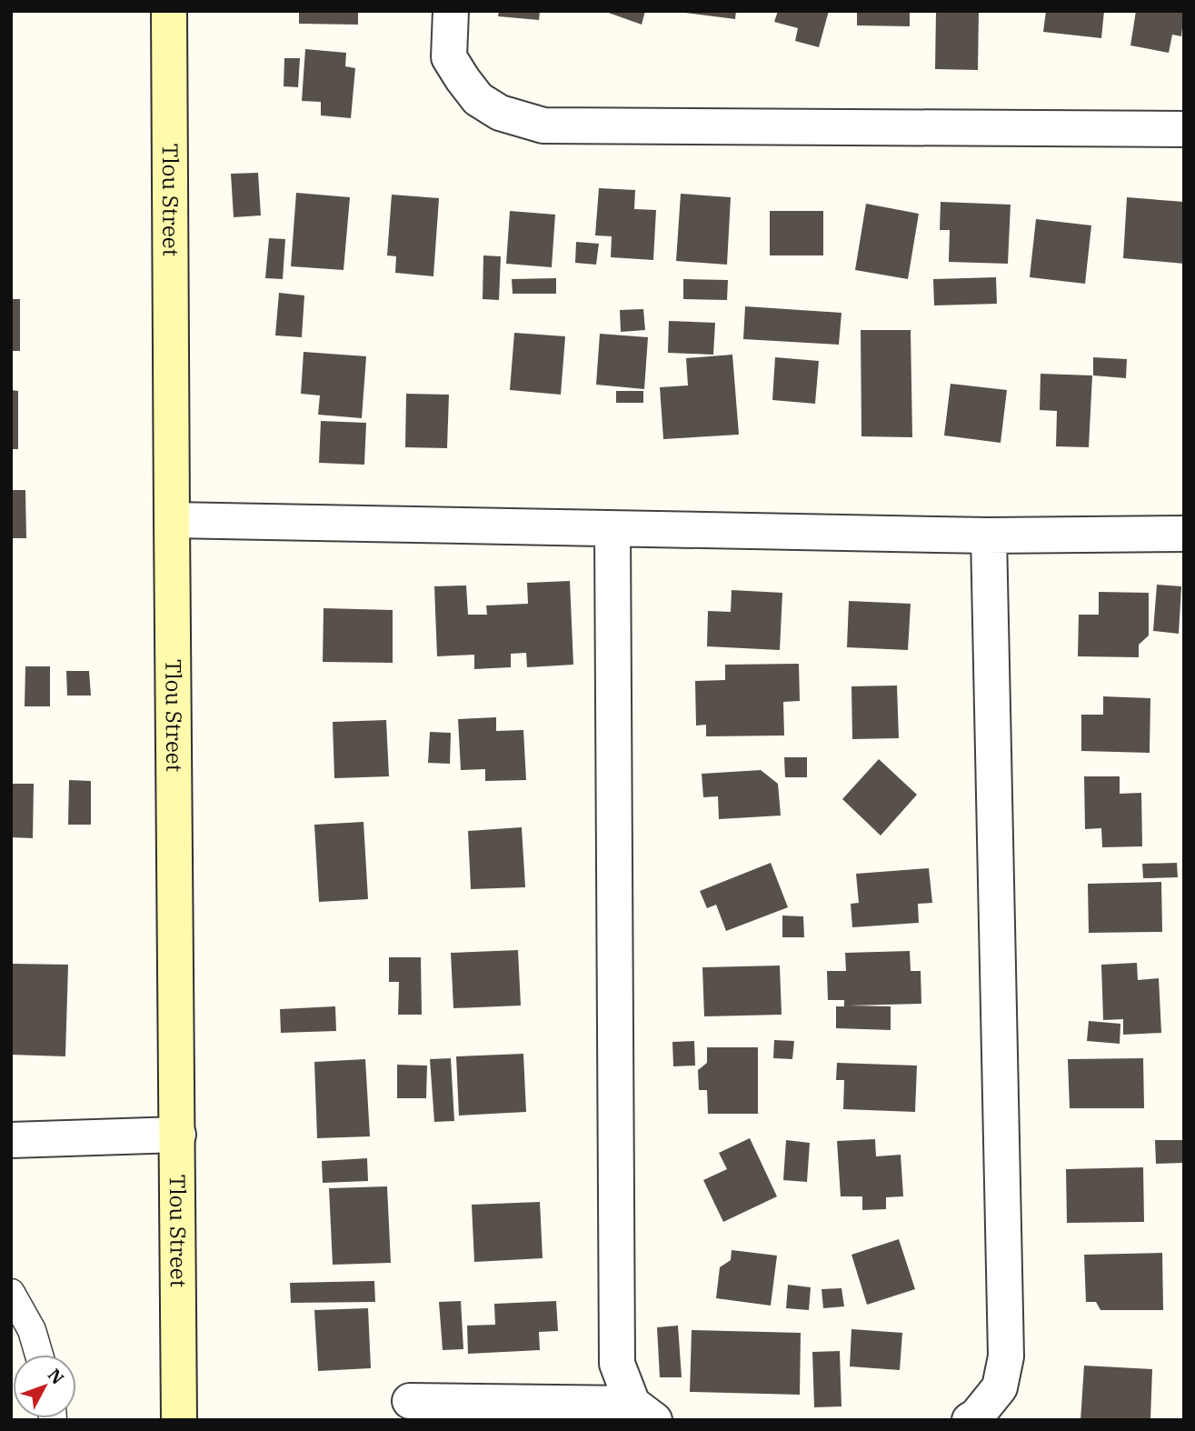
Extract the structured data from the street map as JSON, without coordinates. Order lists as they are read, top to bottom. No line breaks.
{"streets":{"street":["Tlou Street"]},"north":"top right"}
